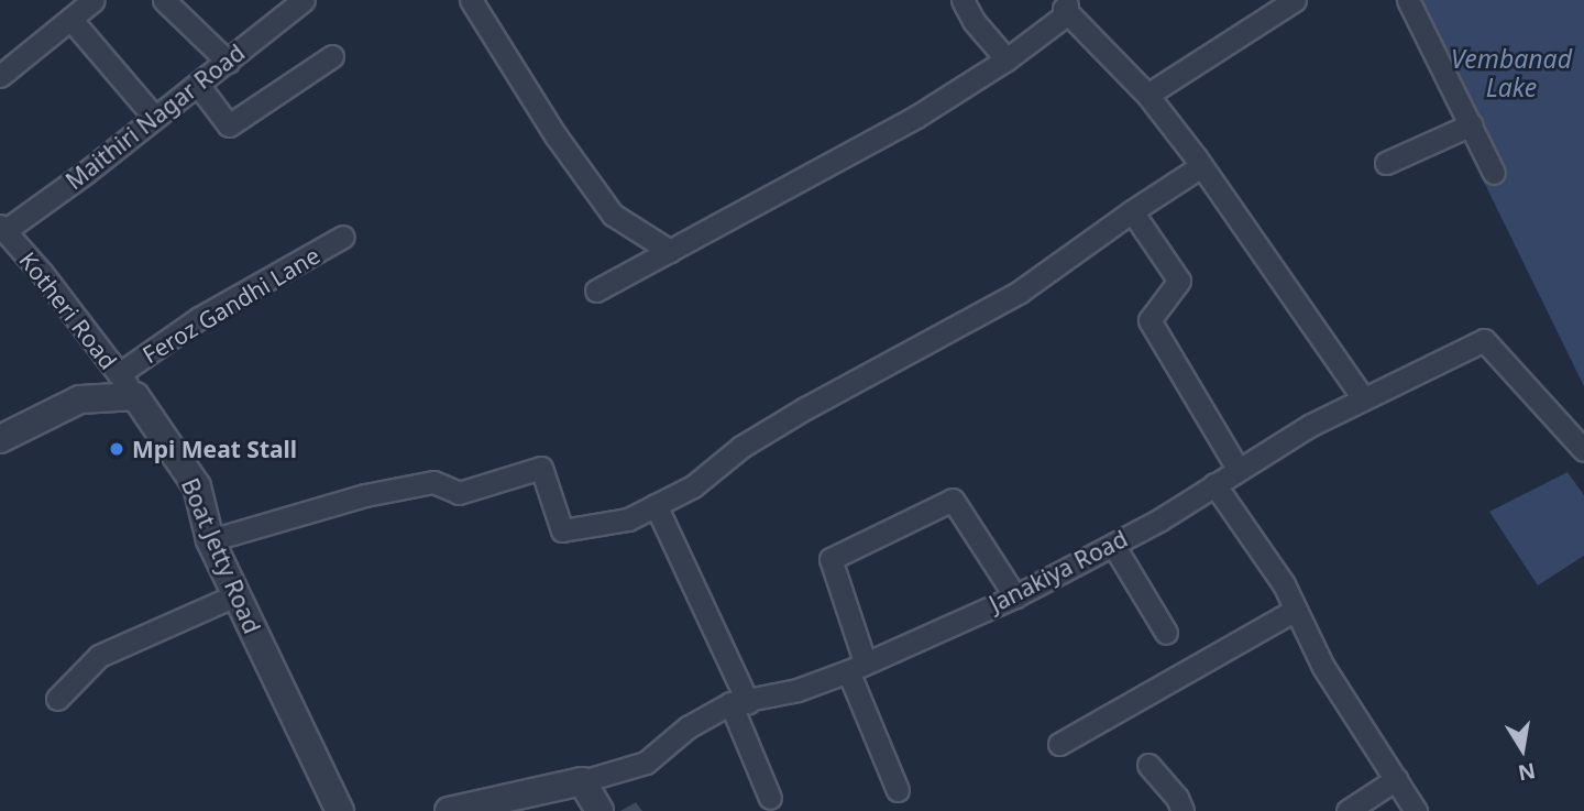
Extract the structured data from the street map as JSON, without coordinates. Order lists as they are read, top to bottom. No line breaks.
{"streets":{"street":["Maithiri Nagar Road","Feroz Gandhi Lane","Kotheri Road","Boat Jetty Road","Janakiya Road"]},"crossings":[["Maithiri Nagar Road","Kotheri Road"],["Feroz Gandhi Lane","Kotheri Road"],["Kotheri Road","Boat Jetty Road"]],"water":["Vembanad Lake"],"places":["Mpi Meat Stall"],"north":"bottom"}
